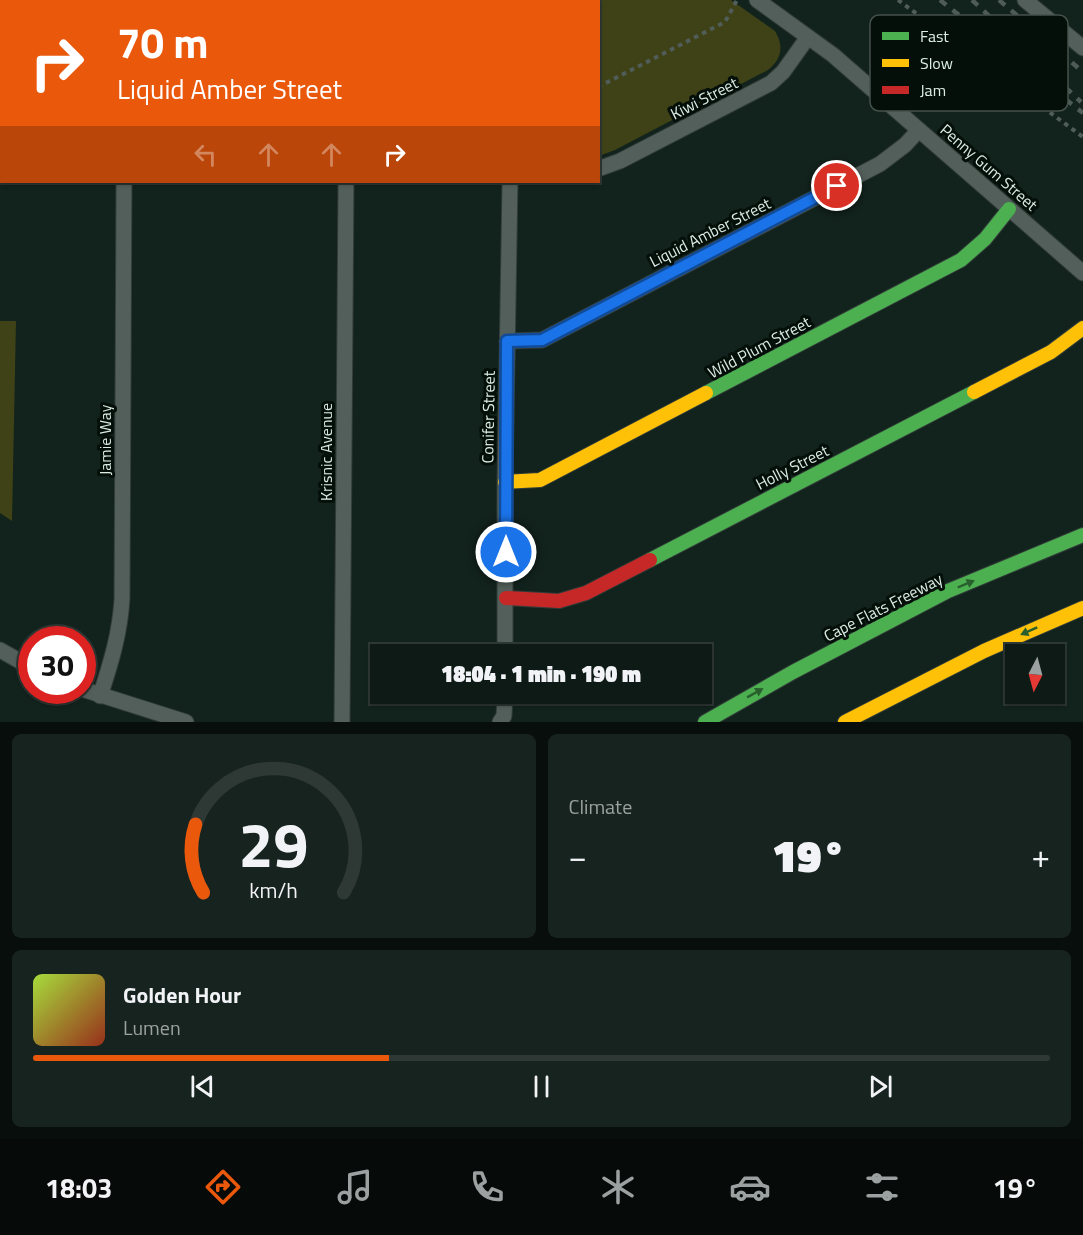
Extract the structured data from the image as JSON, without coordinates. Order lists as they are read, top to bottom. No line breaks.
{"streets":{"main road":["Wild Plum Street","Holly Street","Cape Flats Freeway"],"street":["Kiwi Street","Penny Gum Street","Liquid Amber Street","Conifer Street","Jamie Way","Krisnic Avenue"]},"crossings":[["Kiwi Street","Penny Gum Street"],["Penny Gum Street","Liquid Amber Street"],["Penny Gum Street","Wild Plum Street"],["Liquid Amber Street","Conifer Street"],["Wild Plum Street","Conifer Street"],["Conifer Street","Holly Street"]],"legend":["Fast","Slow","Jam"],"north":"bottom","page":{"turn":["70 m","Liquid Amber Street"],"limit":"30","trip":"18:04 · 1 min · 190 m","tile":"Climate","heat":["−","19°","+"],"song":["Golden Hour","Lumen"],"tabs":["18:03","19°"],"gauge":["29","km/h"]}}
